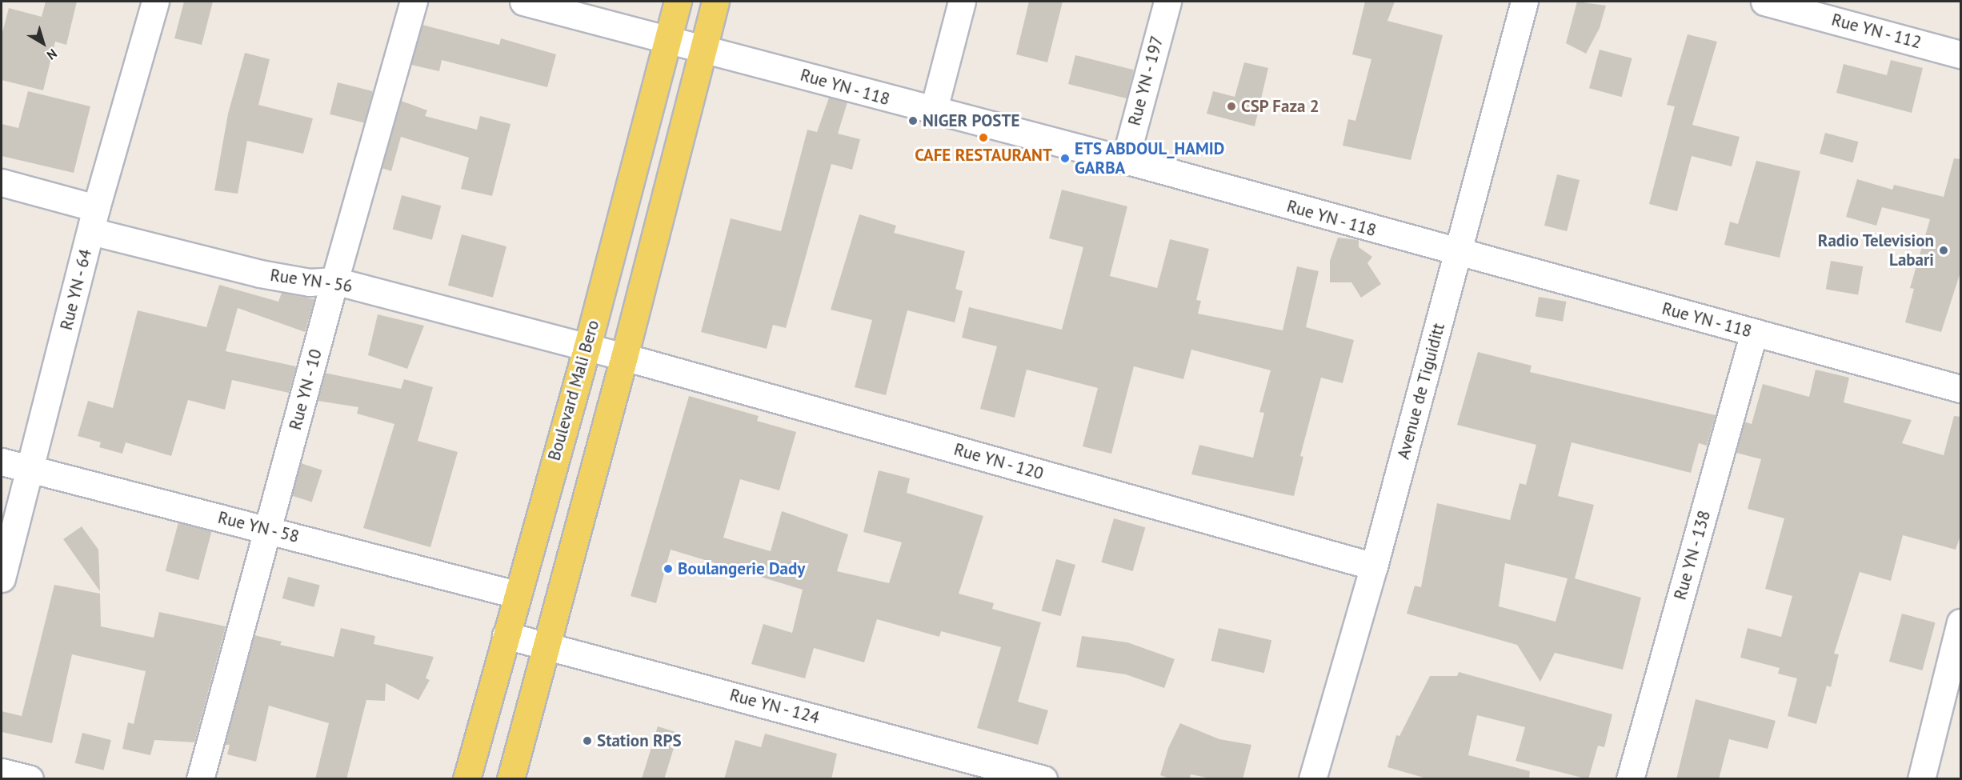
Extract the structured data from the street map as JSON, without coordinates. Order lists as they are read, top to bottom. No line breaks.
{"streets":{"main road":["Boulevard Mali Bero"],"street":["Rue YN - 112","Rue YN - 197","Rue YN - 118","Rue YN - 56","Rue YN - 64","Rue YN - 10","Avenue de Tiguiditt","Rue YN - 120","Rue YN - 58","Rue YN - 138","Rue YN - 124"]},"crossings":[["Rue YN - 197","Rue YN - 118"],["Rue YN - 118","Boulevard Mali Bero"],["Rue YN - 118","Avenue de Tiguiditt"],["Rue YN - 118","Rue YN - 138"],["Rue YN - 56","Rue YN - 64"],["Rue YN - 56","Rue YN - 10"],["Rue YN - 56","Boulevard Mali Bero"],["Rue YN - 56","Rue YN - 120"],["Rue YN - 64","Rue YN - 58"],["Rue YN - 10","Rue YN - 58"],["Boulevard Mali Bero","Rue YN - 58"],["Boulevard Mali Bero","Rue YN - 124"],["Avenue de Tiguiditt","Rue YN - 120"]],"places":["CSP Faza 2","NIGER POSTE","CAFE RESTAURANT","ETS ABDOUL_HAMID GARBA","Radio Television Labari","Boulangerie Dady","Station RPS"],"north":"bottom right"}
